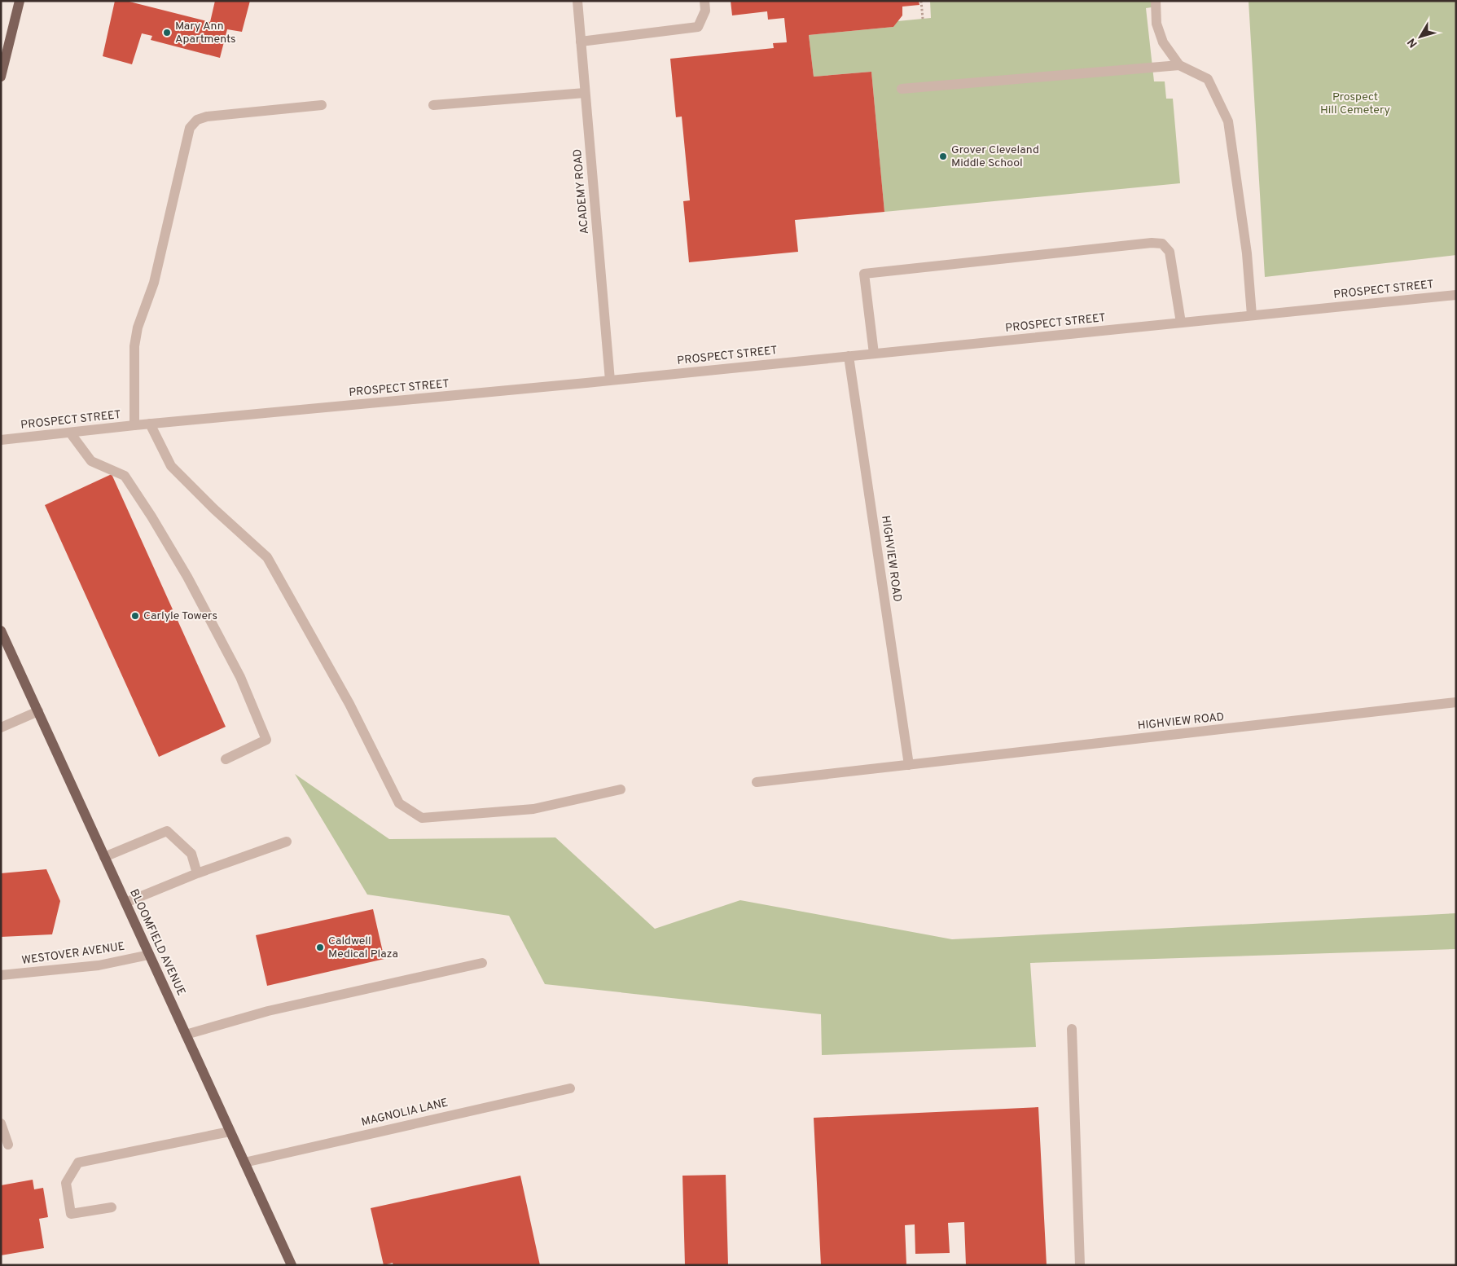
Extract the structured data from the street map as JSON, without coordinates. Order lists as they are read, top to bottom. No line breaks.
{"streets":{"main road":["BLOOMFIELD AVENUE"],"street":["ACADEMY ROAD","PROSPECT STREET","HIGHVIEW ROAD","WESTOVER AVENUE","MAGNOLIA LANE"]},"crossings":[["ACADEMY ROAD","PROSPECT STREET"],["PROSPECT STREET","HIGHVIEW ROAD"],["BLOOMFIELD AVENUE","WESTOVER AVENUE"],["BLOOMFIELD AVENUE","MAGNOLIA LANE"]],"parks":["Prospect Hill Cemetery"],"places":["Mary Ann Apartments","Grover Cleveland Middle School","Carlyle Towers","Caldwell Medical Plaza"],"north":"bottom left"}
